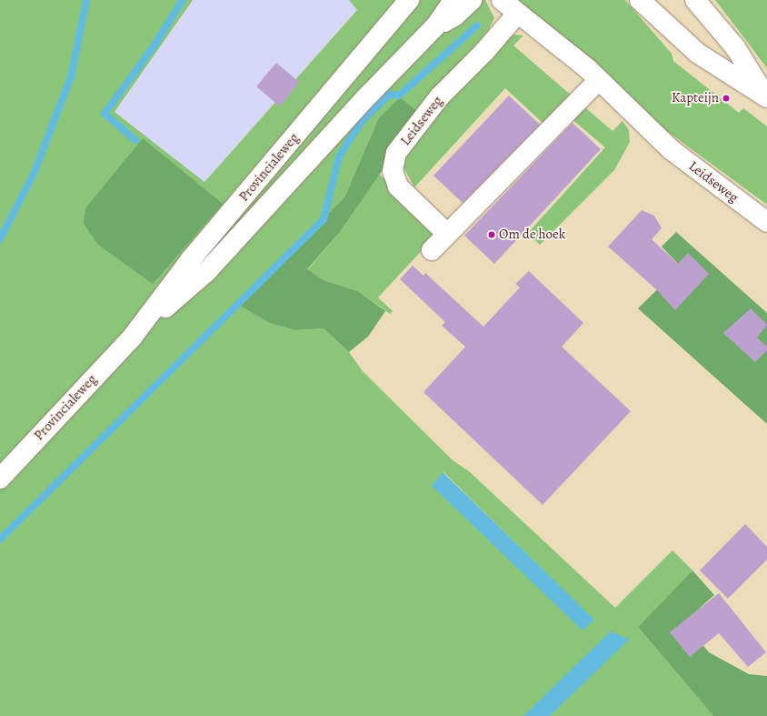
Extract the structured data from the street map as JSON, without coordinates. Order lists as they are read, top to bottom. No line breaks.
{"streets":{"main road":["Leidseweg","Provincialeweg"]},"places":["Kapteijn","Om de hoek"]}
